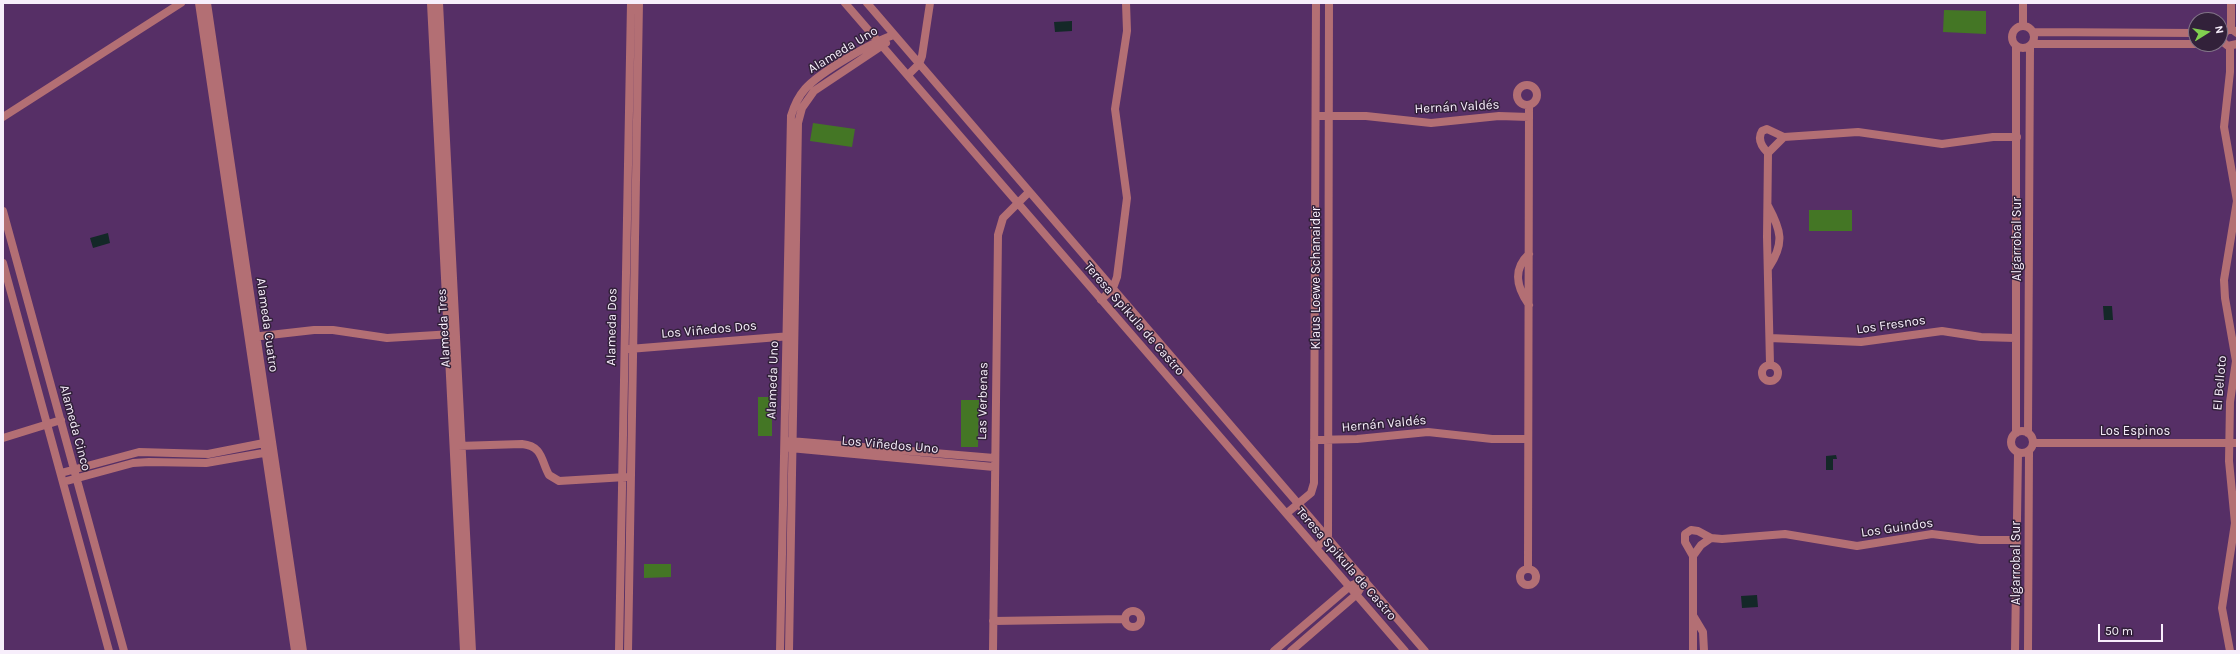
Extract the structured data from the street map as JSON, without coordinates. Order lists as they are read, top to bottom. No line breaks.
{"streets":{"street":["Alameda Uno","Hernán Valdés","Algarrobal Sur","Klaus Loewe Schanaider","Teresa Spikula de Castro","Alameda Cuatro","Los Fresnos","Alameda Dos","Alameda Tres","Los Viñedos Dos","El Belloto","Las Verbenas","Alameda Cinco","Los Espinos","Los Viñedos Uno","Los Guindos"]},"crossings":[["Alameda Uno","Teresa Spikula de Castro"],["Alameda Uno","Los Viñedos Dos"],["Alameda Uno","Los Viñedos Uno"],["Hernán Valdés","Klaus Loewe Schanaider"],["Algarrobal Sur","Los Fresnos"],["Algarrobal Sur","Los Espinos"],["Algarrobal Sur","Los Guindos"],["Klaus Loewe Schanaider","Teresa Spikula de Castro"],["Teresa Spikula de Castro","Las Verbenas"],["Alameda Dos","Los Viñedos Dos"],["El Belloto","Los Espinos"],["Las Verbenas","Los Viñedos Uno"]],"scale_bar":"50 m","north":"right"}
